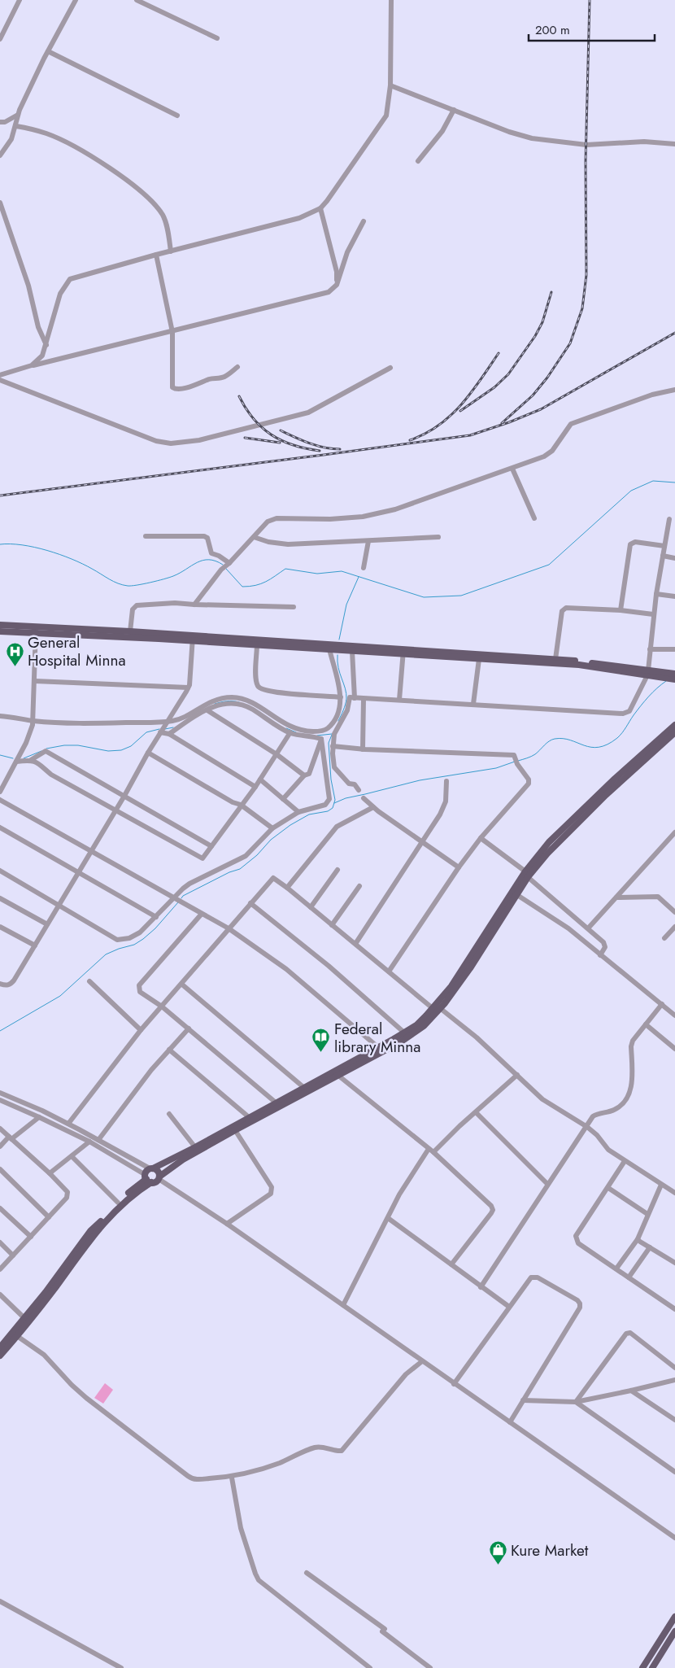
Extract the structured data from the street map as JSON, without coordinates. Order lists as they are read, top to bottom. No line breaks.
{"places":{"hospital":["General Hospital Minna"],"library":["Federal library Minna"],"shop":["Kure Market"]},"scale_bar":"200 m"}
